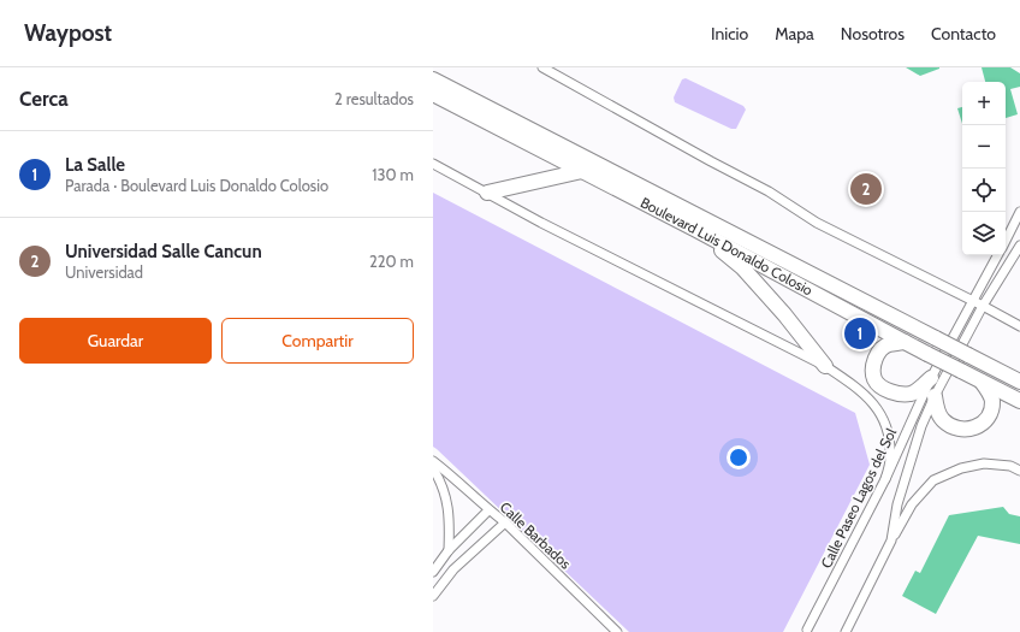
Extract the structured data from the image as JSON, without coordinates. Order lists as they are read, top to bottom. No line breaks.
{"streets":{"main road":["Boulevard Luis Donaldo Colosio"],"street":["Calle Paseo Lagos del Sol","Calle Barbados"]},"page":{"header":"Waypost","nav":["Inicio","Mapa","Nosotros","Contacto"],"heading":["Cerca","2 resultados"],"map_buttons":["+","−"],"list":[{"mark":"1","name":"La Salle","note":"Parada · Boulevard Luis Donaldo Colosio","value":"130 m"},{"mark":"2","name":"Universidad Salle Cancun","note":"Universidad","value":"220 m"}],"pins":["2","1"],"buttons":["Guardar","Compartir"]}}
